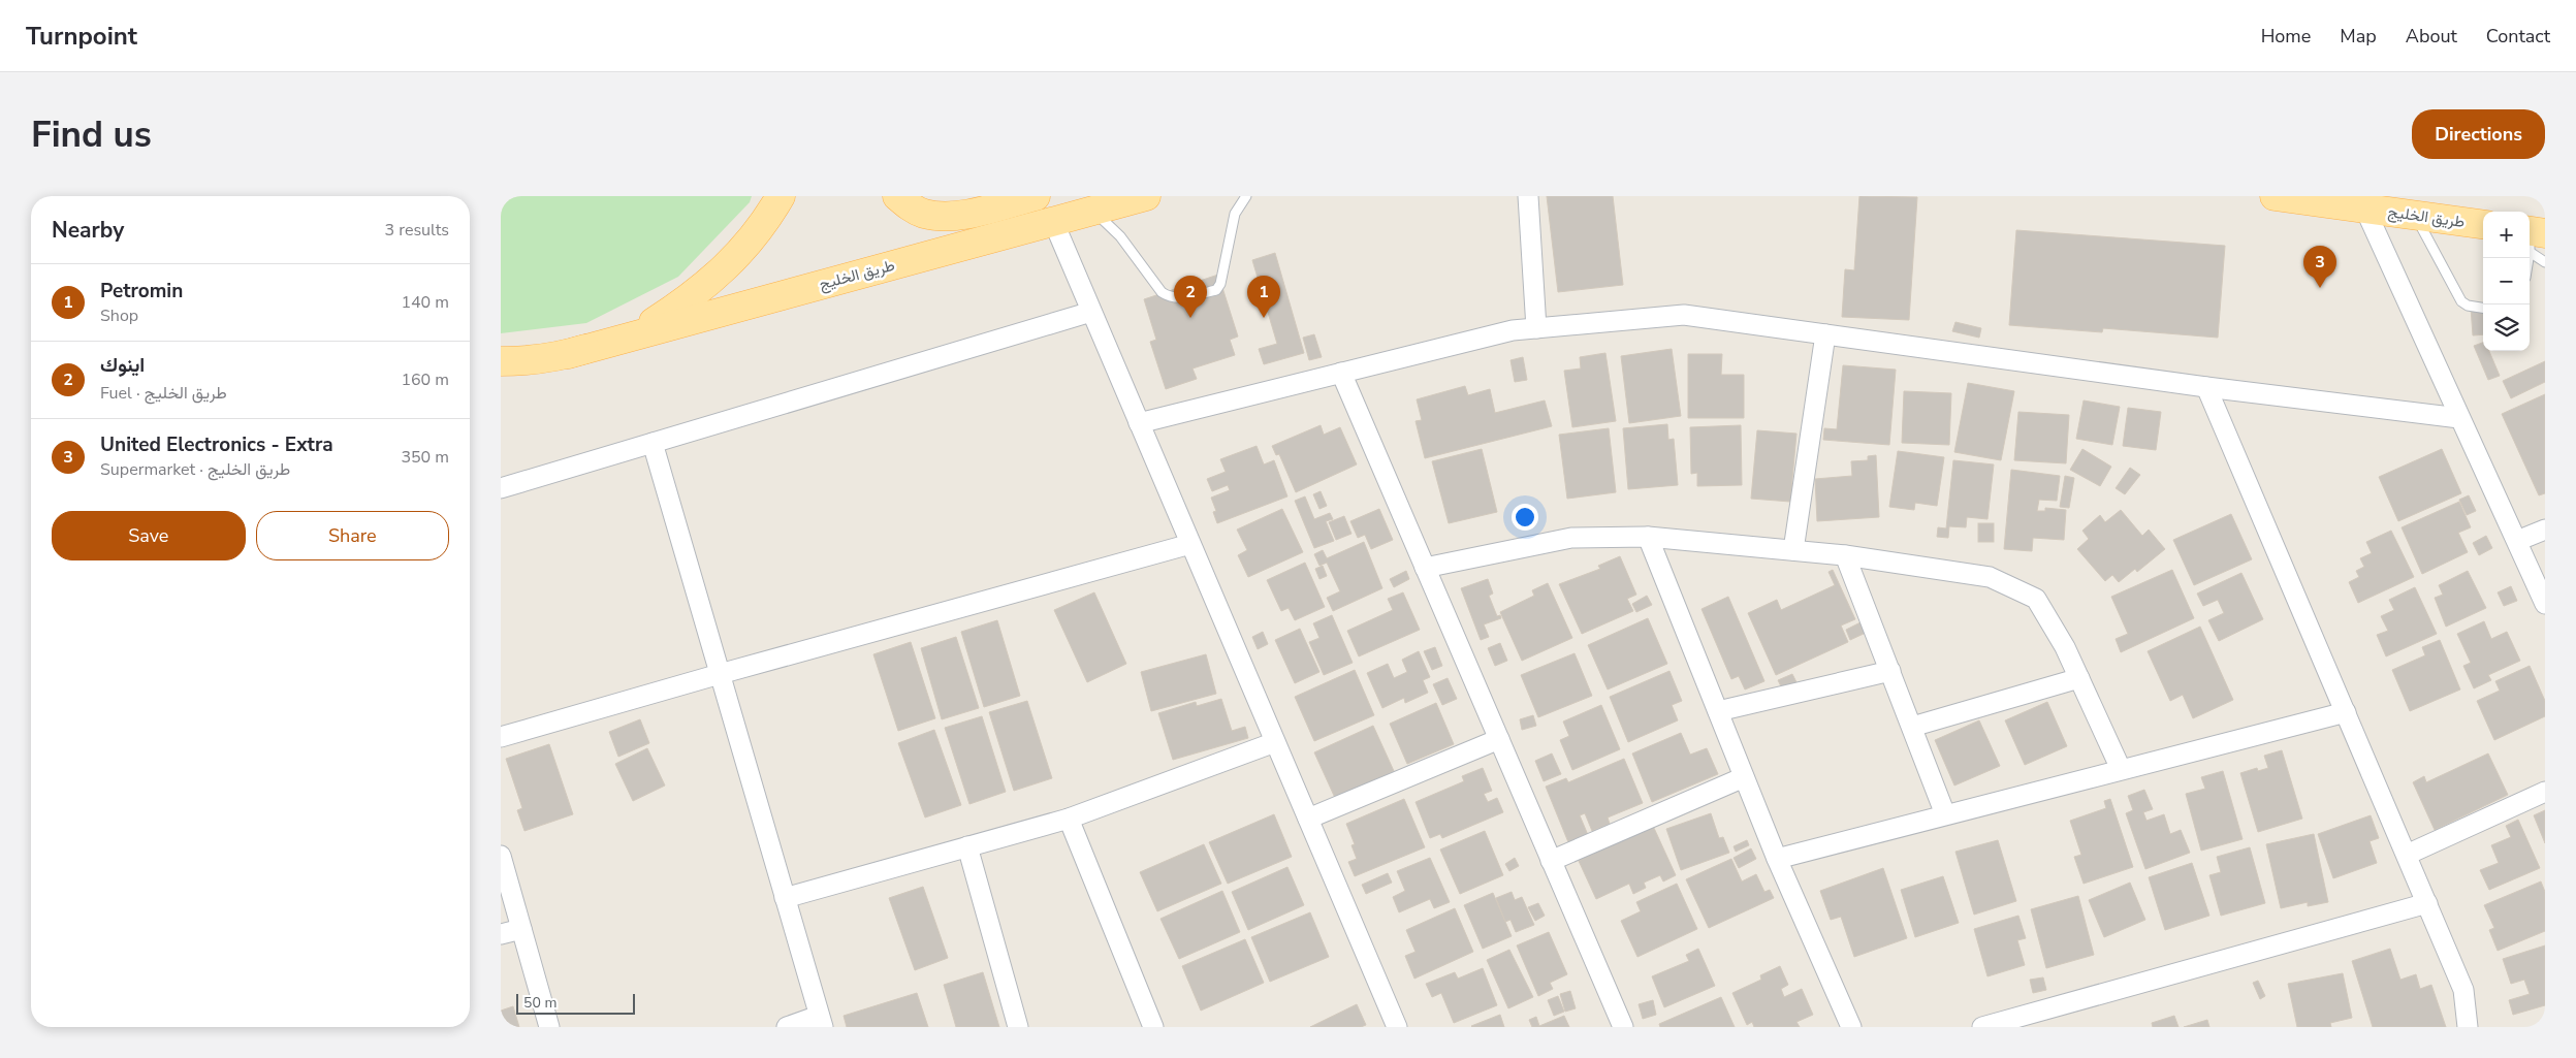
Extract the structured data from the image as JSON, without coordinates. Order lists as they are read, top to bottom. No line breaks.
{"streets":{"main road":["طريق الخليج"]},"scale_bar":"50 m","page":{"header":"Turnpoint","nav":["Home","Map","About","Contact"],"buttons":["Directions",["Save","Share"]],"title":"Find us","heading":["Nearby","3 results"],"map_buttons":["+","−"],"pins":["3","1","2"],"list":[{"mark":"1","name":"Petromin","note":"Shop","value":"140 m"},{"mark":"2","name":"اينوك","note":"Fuel · طريق الخليج","value":"160 m"},{"mark":"3","name":"United Electronics - Extra","note":"Supermarket · طريق الخليج","value":"350 m"}],"scale":"50 m"}}
